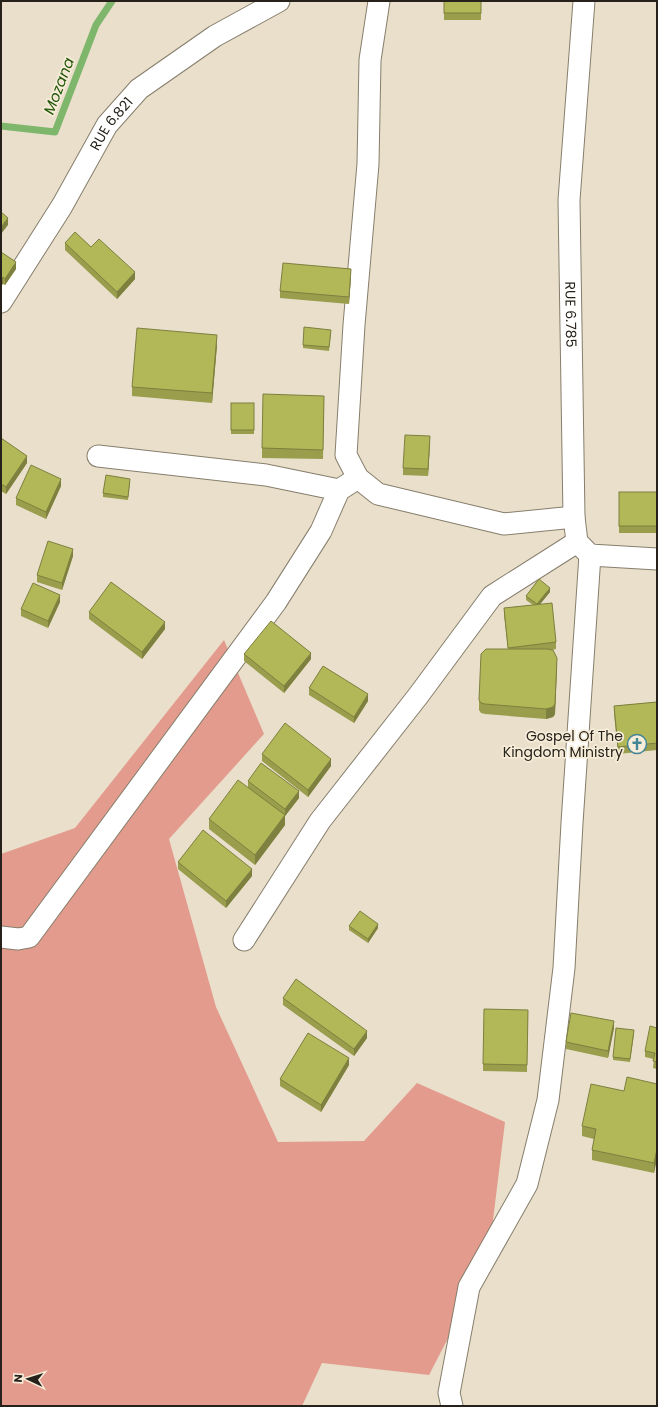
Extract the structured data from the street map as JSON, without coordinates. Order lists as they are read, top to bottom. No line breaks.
{"streets":{"street":["RUE 6.821","RUE 6.785"]},"water":["Mozana"],"places":{"church":["Gospel Of The Kingdom Ministry"]},"north":"left"}
